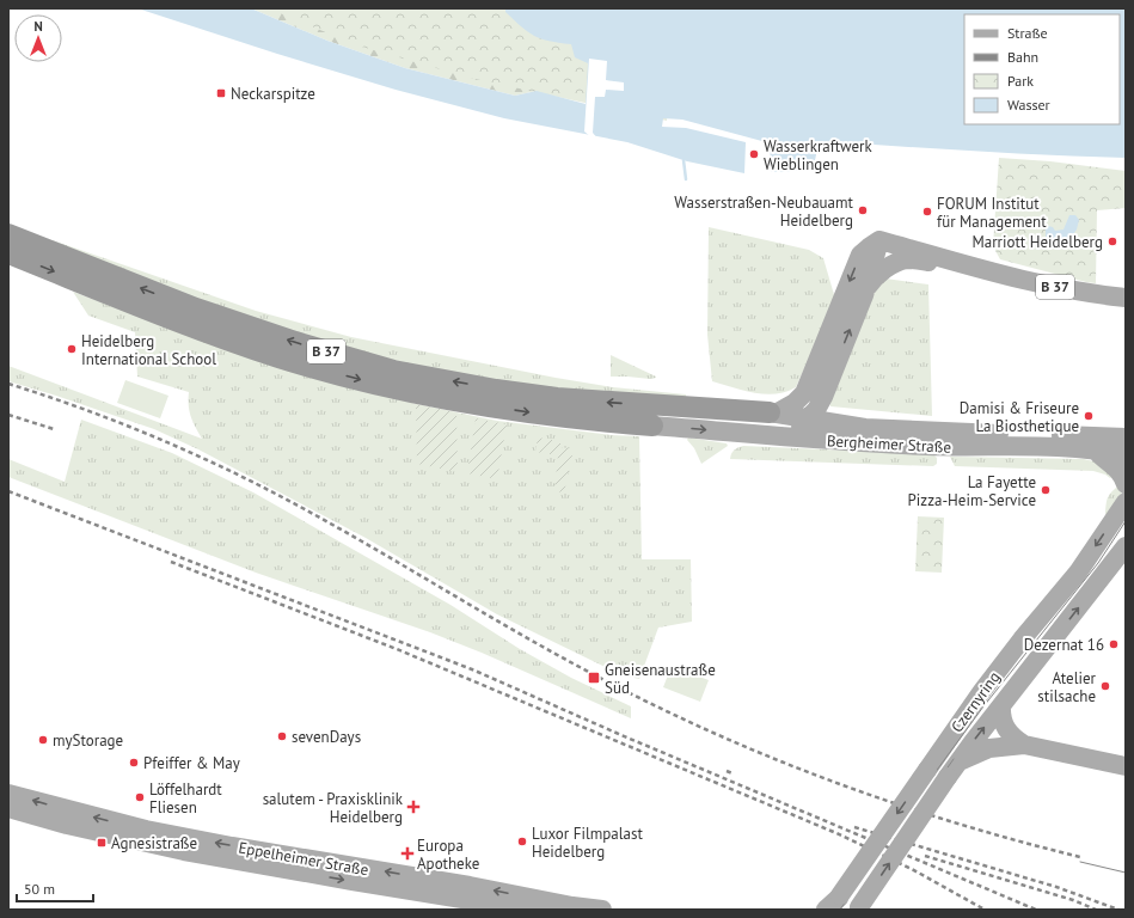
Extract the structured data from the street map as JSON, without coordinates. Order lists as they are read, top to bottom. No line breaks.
{"streets":{"highway":["B 37"],"main road":["Bergheimer Straße","Czernyring","Eppelheimer Straße"]},"crossings":[["B 37","Bergheimer Straße"]],"places":{"transit":["Neckarspitze","Gneisenaustraße Süd","Agnesistraße"],"other":["Wasserkraftwerk Wieblingen","Wasserstraßen-Neubauamt Heidelberg","FORUM Institut für Management","Marriott Heidelberg","Heidelberg International School","Damisi & Friseure La Biosthetique","La Fayette Pizza-Heim-Service","Dezernat 16","Atelier stilsache","sevenDays","myStorage","Pfeiffer & May","Löffelhardt Fliesen","Luxor Filmpalast Heidelberg"],"health":["salutem - Praxisklinik Heidelberg","Europa Apotheke"]},"legend":["Straße","Bahn","Park","Wasser"],"scale_bar":"50 m","north":"top"}
